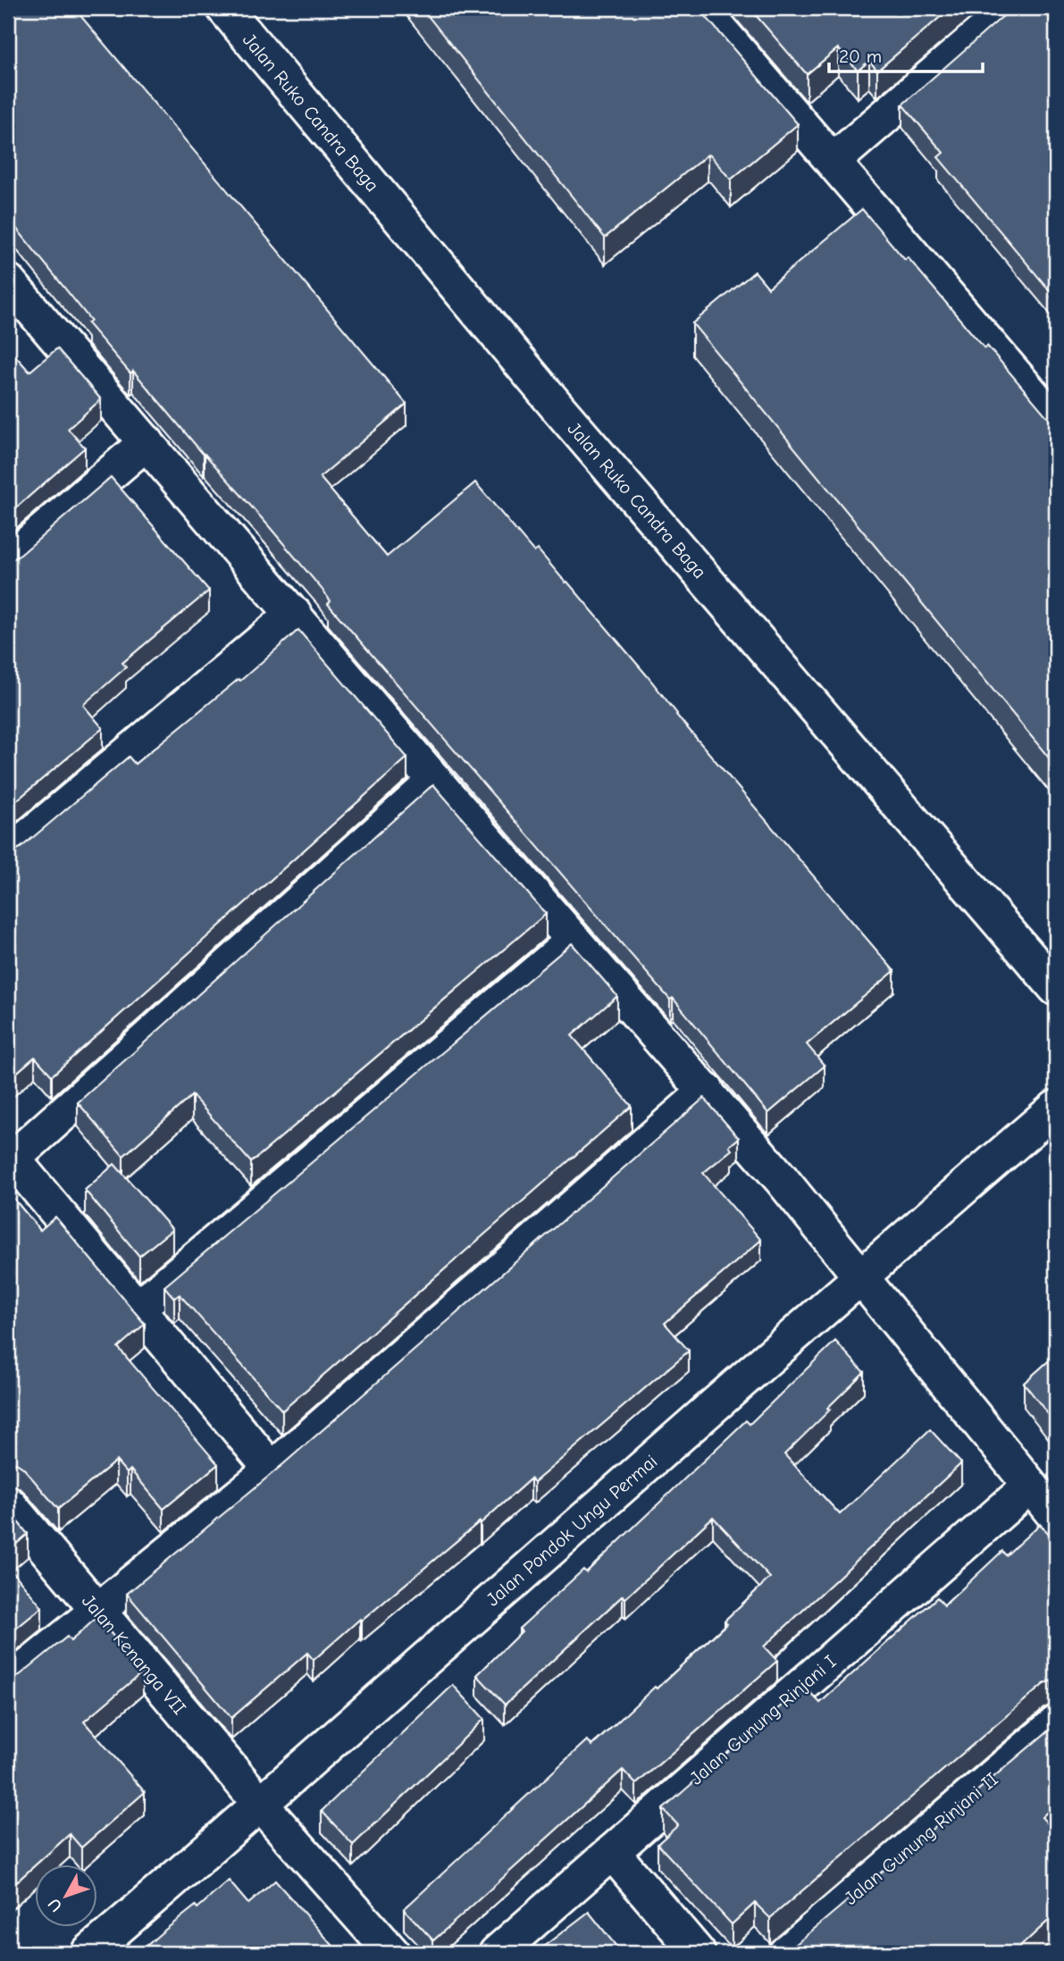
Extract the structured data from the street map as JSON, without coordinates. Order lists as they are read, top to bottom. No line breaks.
{"streets":{"street":["Jalan Ruko Candra Baga","Jalan Pondok Ungu Permai","Jalan Kenanga VII","Jalan Gunung Rinjani I","Jalan Gunung Rinjani II"]},"crossings":[["Jalan Pondok Ungu Permai","Jalan Kenanga VII"]],"scale_bar":"20 m","north":"bottom left"}
